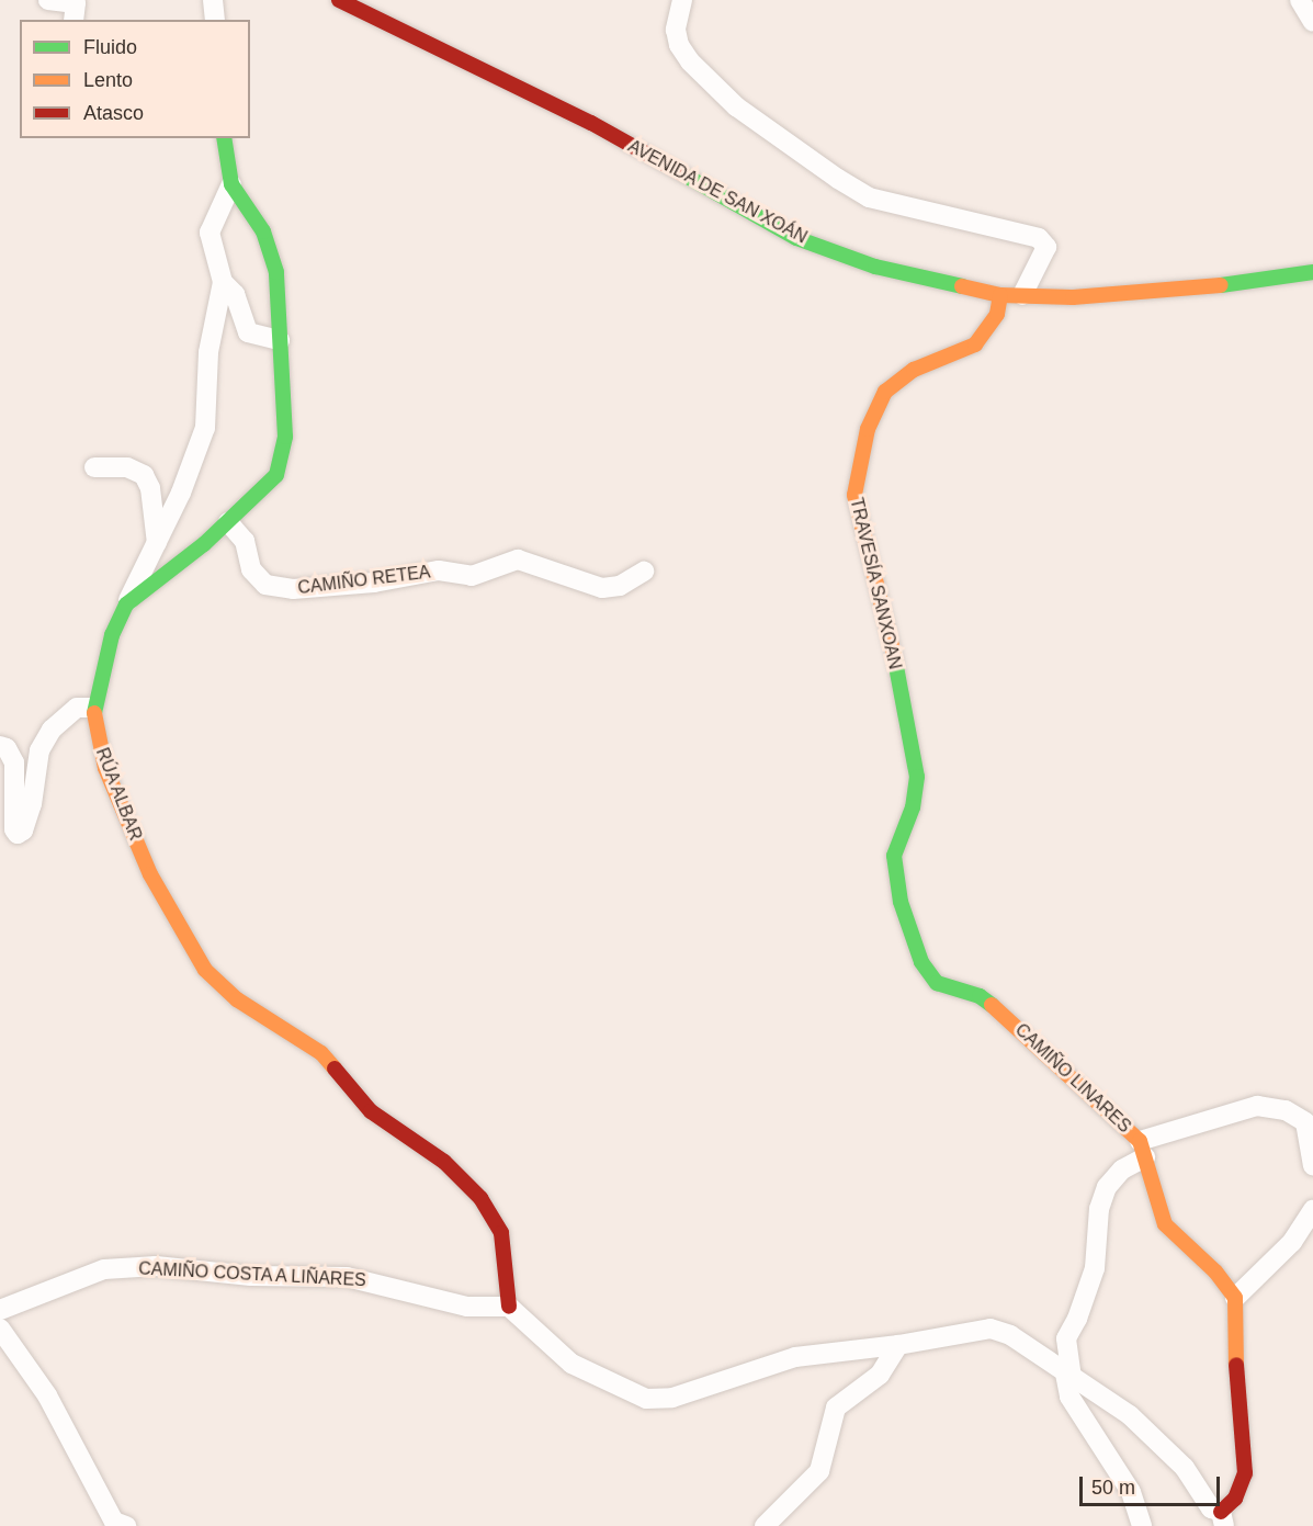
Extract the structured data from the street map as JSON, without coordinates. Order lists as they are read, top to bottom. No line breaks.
{"streets":{"street":["AVENIDA DE SAN XOÁN","CAMIÑO RETEA","TRAVESÍA SANXOAN","RÚA ALBAR","CAMIÑO LINARES","CAMIÑO COSTA A LIÑARES"]},"crossings":[["AVENIDA DE SAN XOÁN","TRAVESÍA SANXOAN"],["CAMIÑO RETEA","RÚA ALBAR"],["TRAVESÍA SANXOAN","CAMIÑO LINARES"],["RÚA ALBAR","CAMIÑO COSTA A LIÑARES"]],"legend":["Fluido","Lento","Atasco"],"scale_bar":"50 m"}
